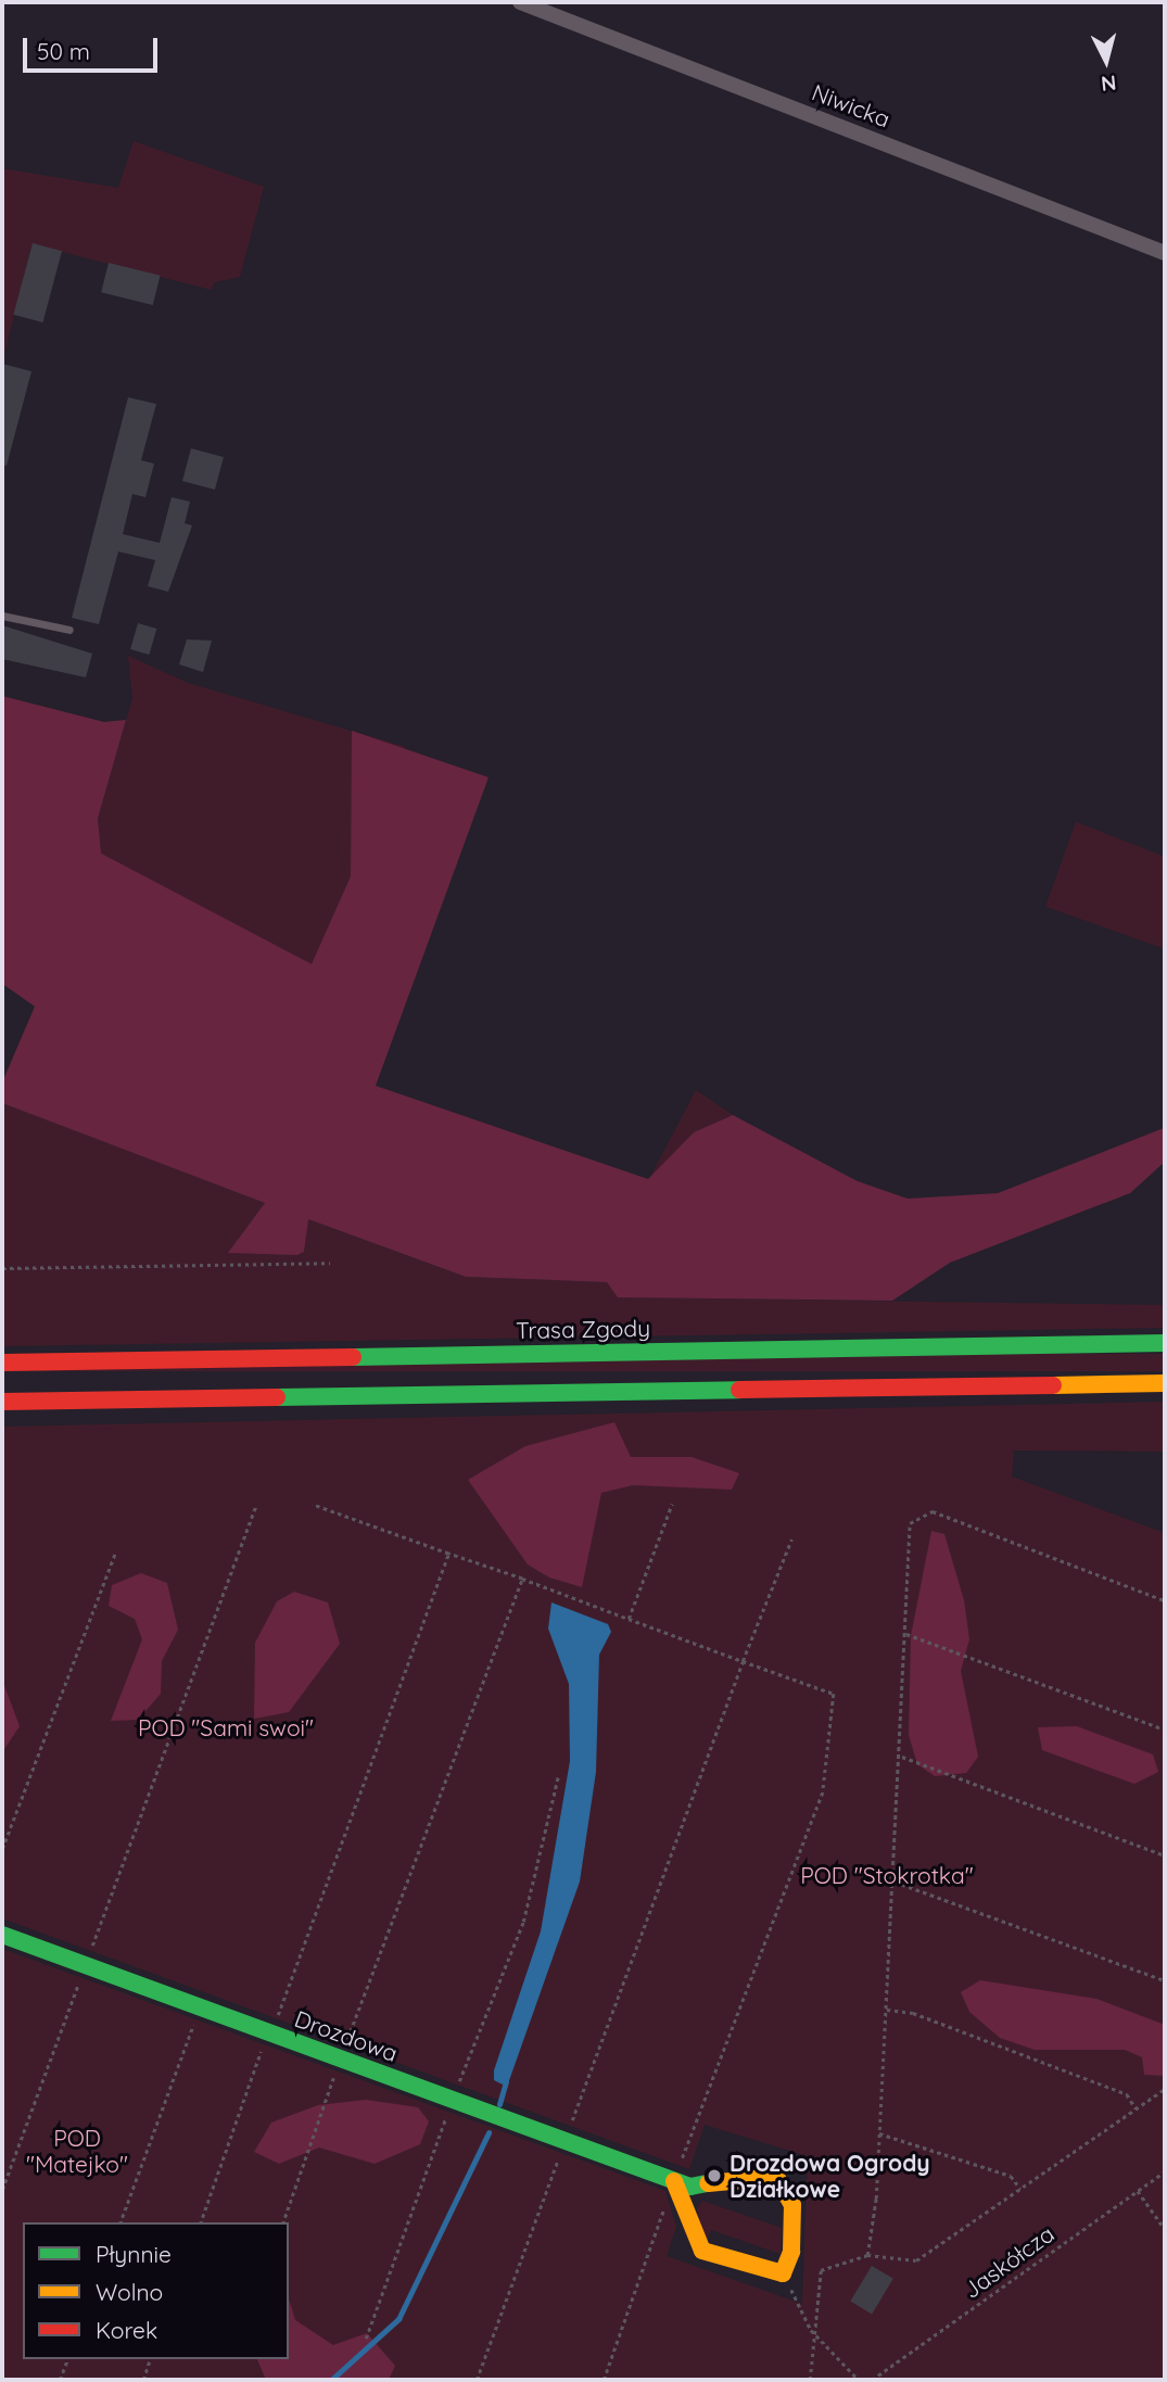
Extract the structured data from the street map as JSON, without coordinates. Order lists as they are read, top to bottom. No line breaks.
{"streets":{"main road":["Trasa Zgody","Drozdowa"],"street":["Niwicka"],"path":["Jaskółcza"]},"parks":["POD \"Sami swoi\"","POD \"Stokrotka\"","POD \"Matejko\""],"places":["Drozdowa Ogrody Działkowe"],"legend":["Płynnie","Wolno","Korek"],"scale_bar":"50 m","north":"bottom"}
